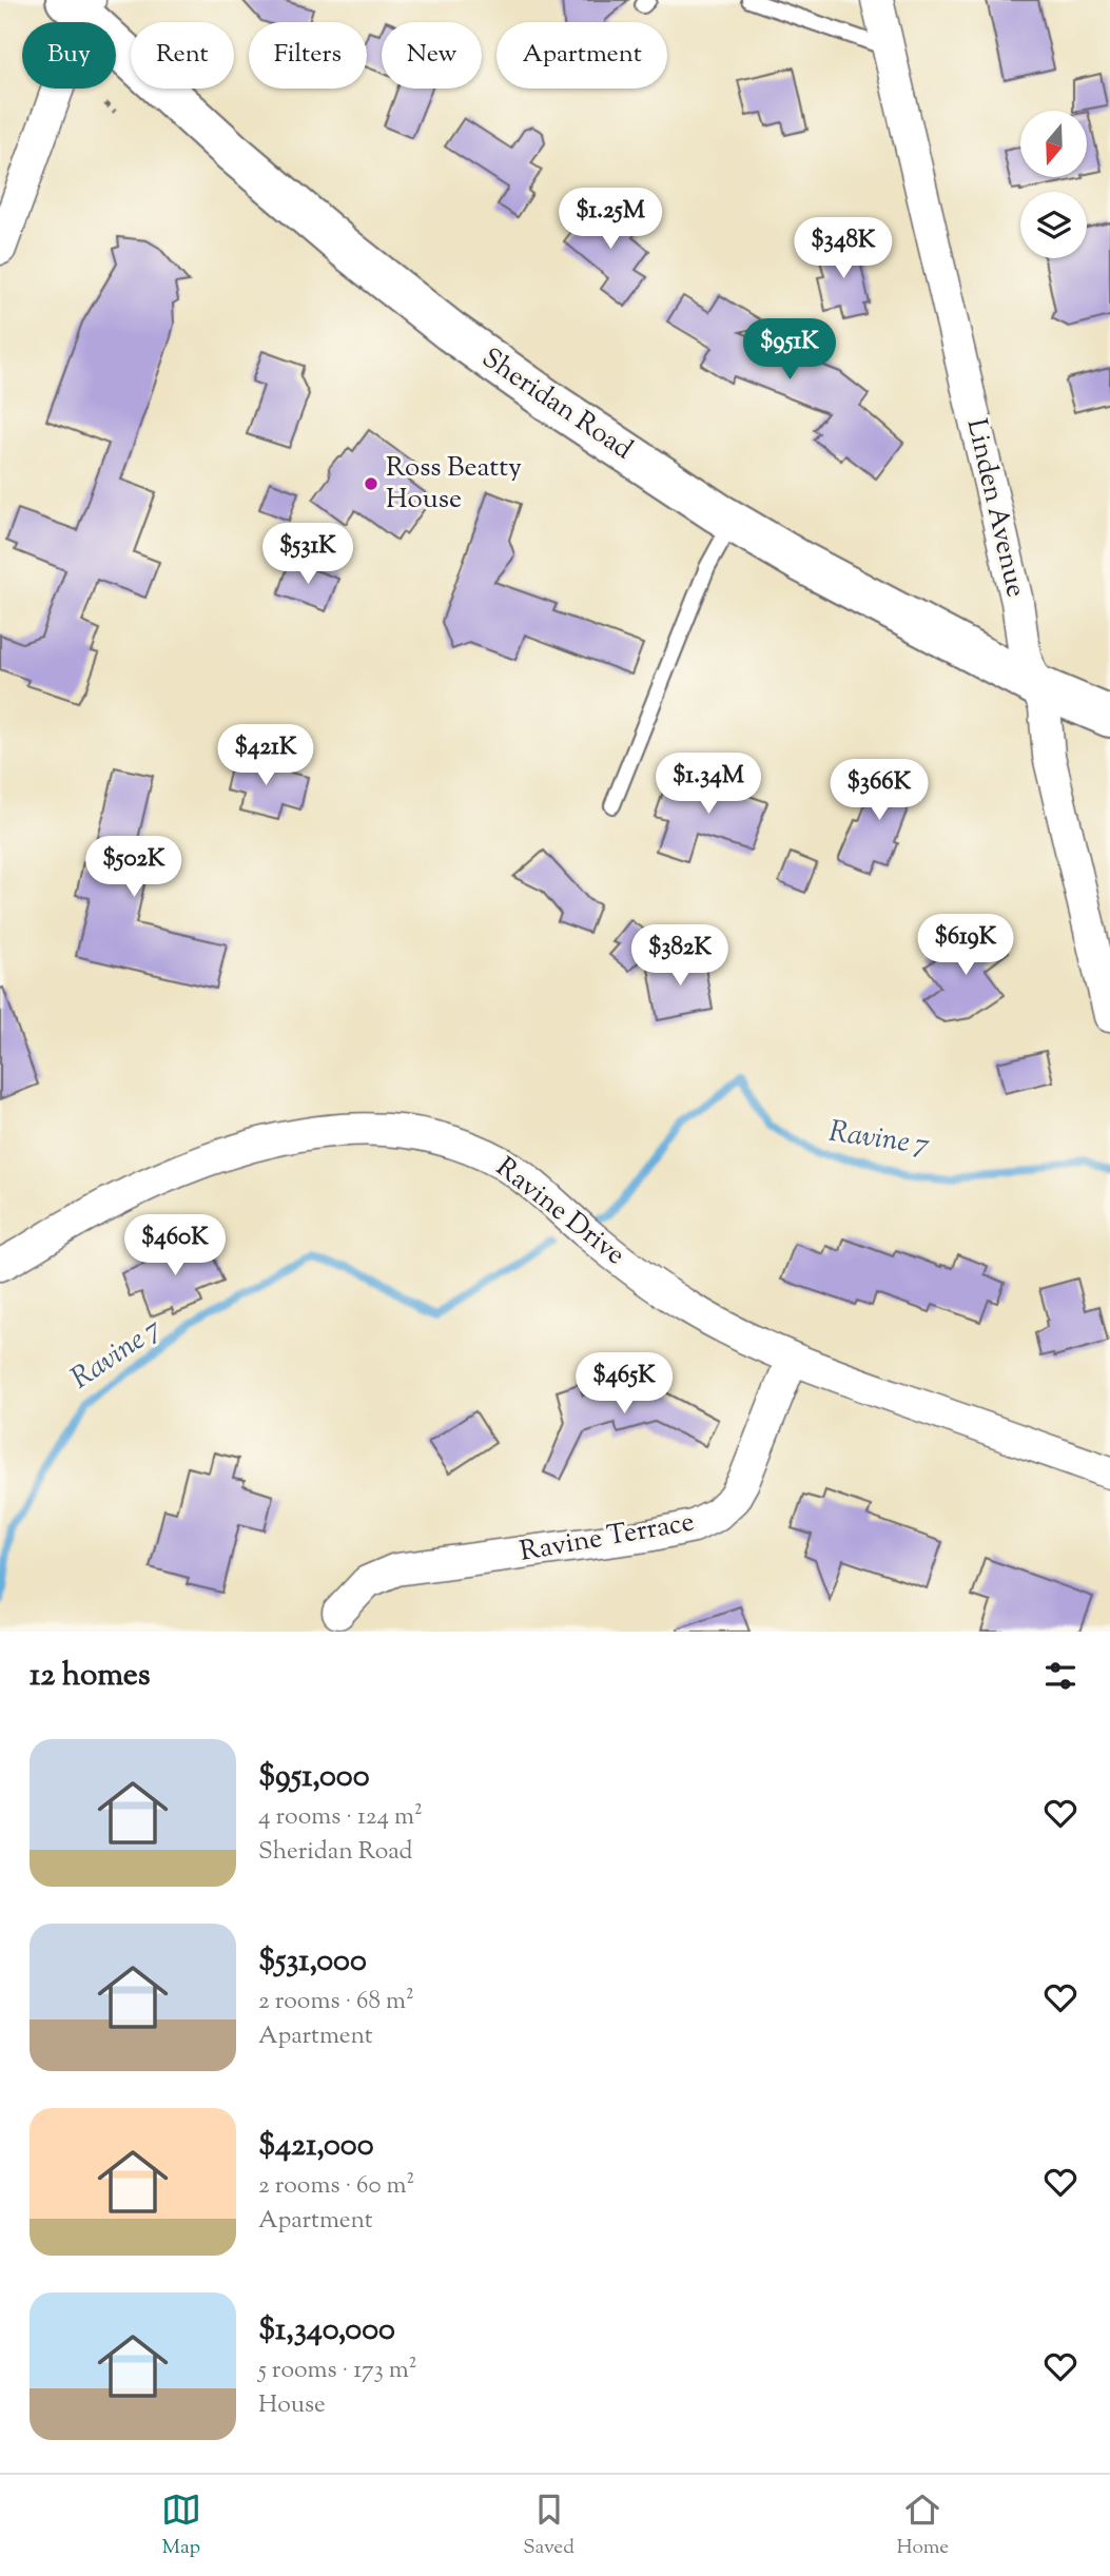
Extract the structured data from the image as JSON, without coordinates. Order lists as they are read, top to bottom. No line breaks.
{"streets":{"street":["Sheridan Road","Linden Avenue","Ravine Drive","Ravine Terrace"]},"crossings":[["Sheridan Road","Linden Avenue"],["Ravine Drive","Ravine Terrace"]],"water":["Ravine 7"],"places":["Ross Beatty House"],"north":"bottom","page":{"chip":["Buy","Rent","Filters","New","Apartment"],"price":["$1.25M","$348K","$951K","$531K","$421K","$1.34M","$366K","$502K","$619K","$382K","$460K","$465K"],"heading":"12 homes","list":[{"name":"$951,000","note":"4 rooms · 124 m² · Sheridan Road"},{"name":"$531,000","note":"2 rooms · 68 m² · Apartment"},{"name":"$421,000","note":"2 rooms · 60 m² · Apartment"},{"name":"$1,340,000","note":"5 rooms · 173 m² · House"}],"tabs":["Map","Saved","Home"]}}
